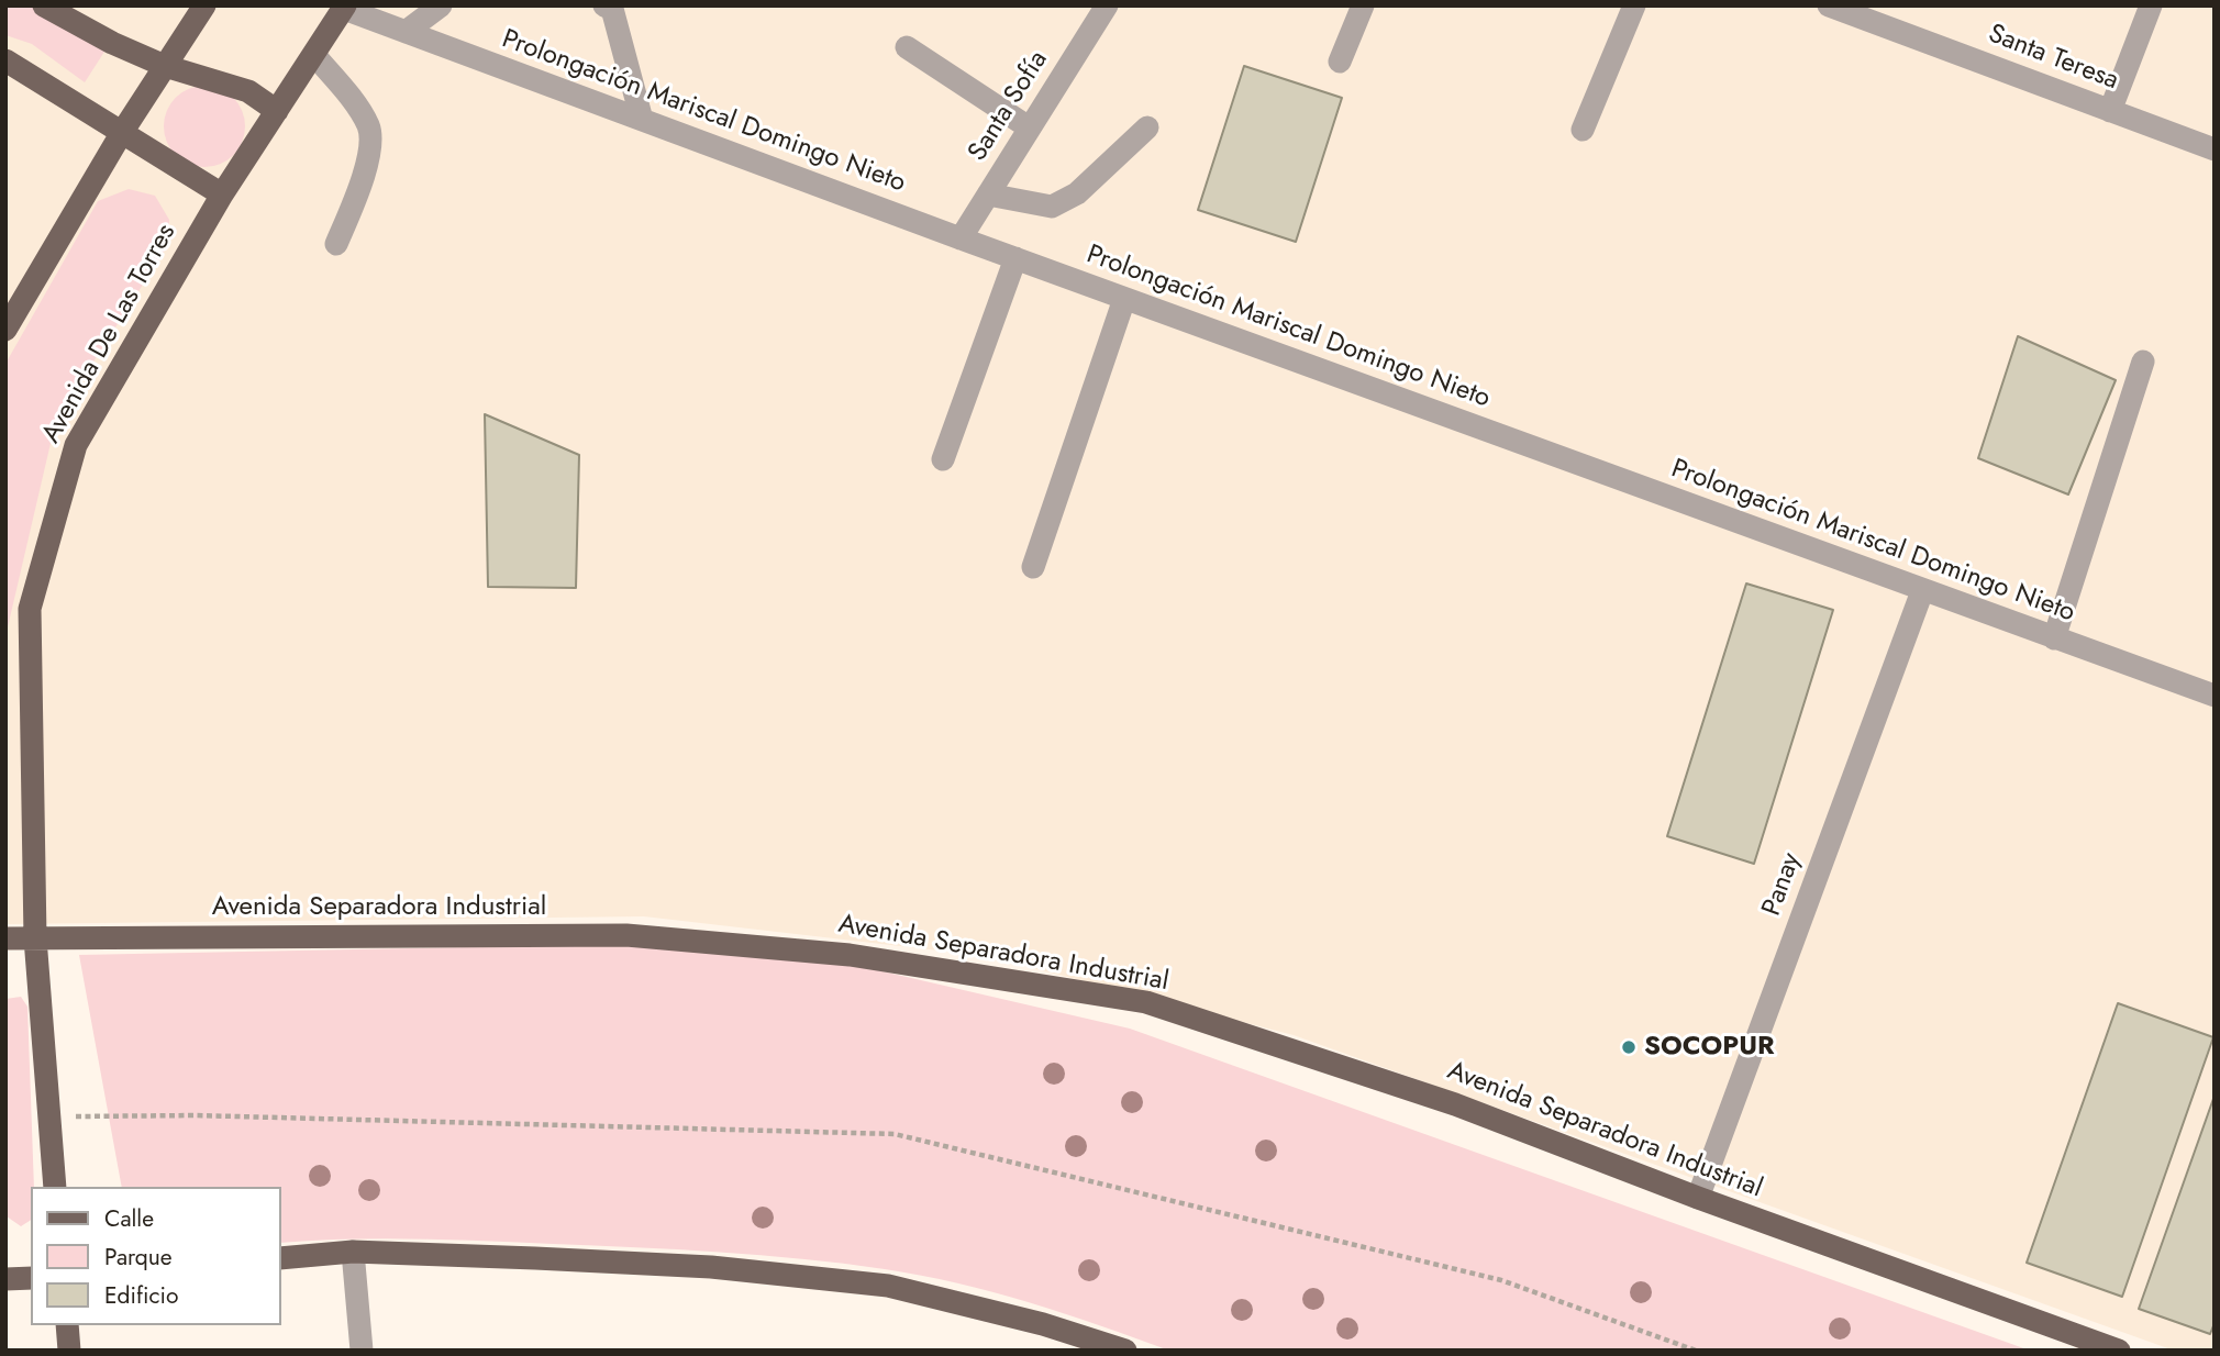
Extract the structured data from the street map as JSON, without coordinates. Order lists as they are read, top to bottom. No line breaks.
{"streets":{"main road":["Avenida De Las Torres","Avenida Separadora Industrial"],"street":["Santa Teresa","Santa Sofía","Prolongación Mariscal Domingo Nieto","Panay"]},"crossings":[["Santa Sofía","Prolongación Mariscal Domingo Nieto"],["Prolongación Mariscal Domingo Nieto","Avenida De Las Torres"],["Prolongación Mariscal Domingo Nieto","Panay"],["Avenida De Las Torres","Avenida Separadora Industrial"],["Panay","Avenida Separadora Industrial"]],"places":["SOCOPUR"],"legend":["Calle","Parque","Edificio"]}
